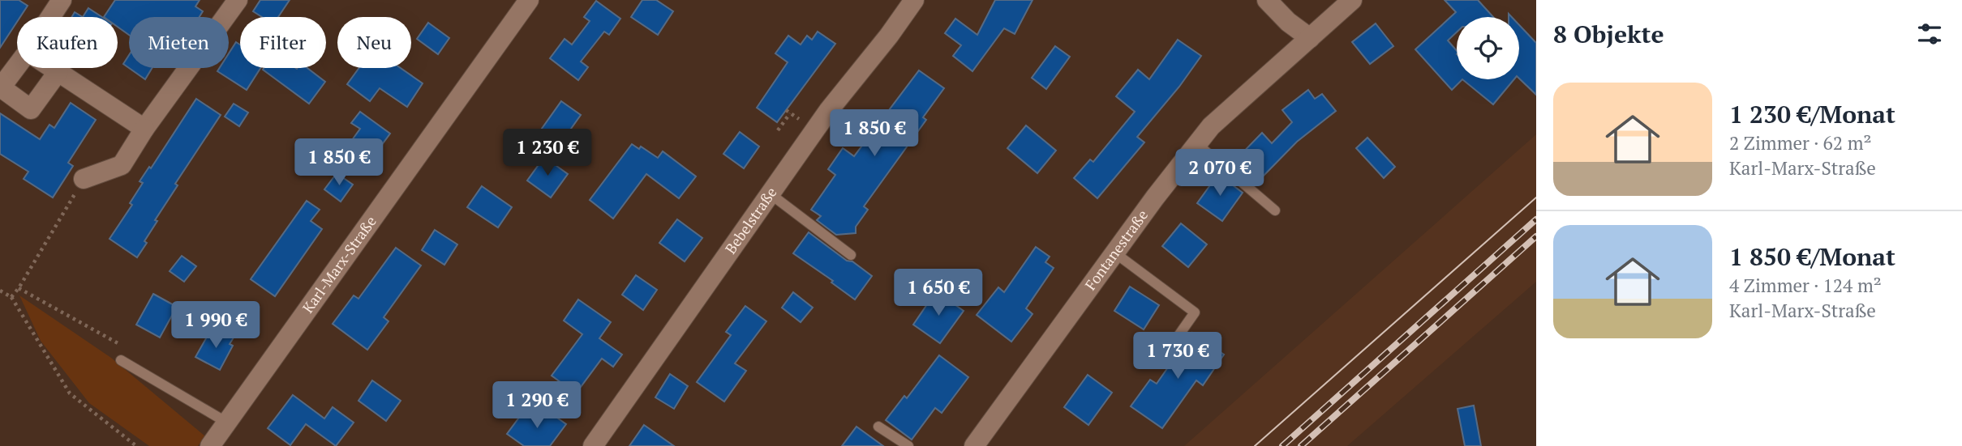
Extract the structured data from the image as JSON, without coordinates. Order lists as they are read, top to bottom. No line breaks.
{"streets":{"street":["Bebelstraße","Fontanestraße","Karl-Marx-Straße"]},"page":{"heading":"8 Objekte","chip":["Kaufen","Mieten","Filter","Neu"],"list":[{"name":"1 230 €/Monat","note":"2 Zimmer · 62 m² · Karl-Marx-Straße"},{"name":"1 850 €/Monat","note":"4 Zimmer · 124 m² · Karl-Marx-Straße"}],"price":["1 850 €","1 230 €","1 850 €","2 070 €","1 650 €","1 990 €","1 730 €","1 290 €"]}}
